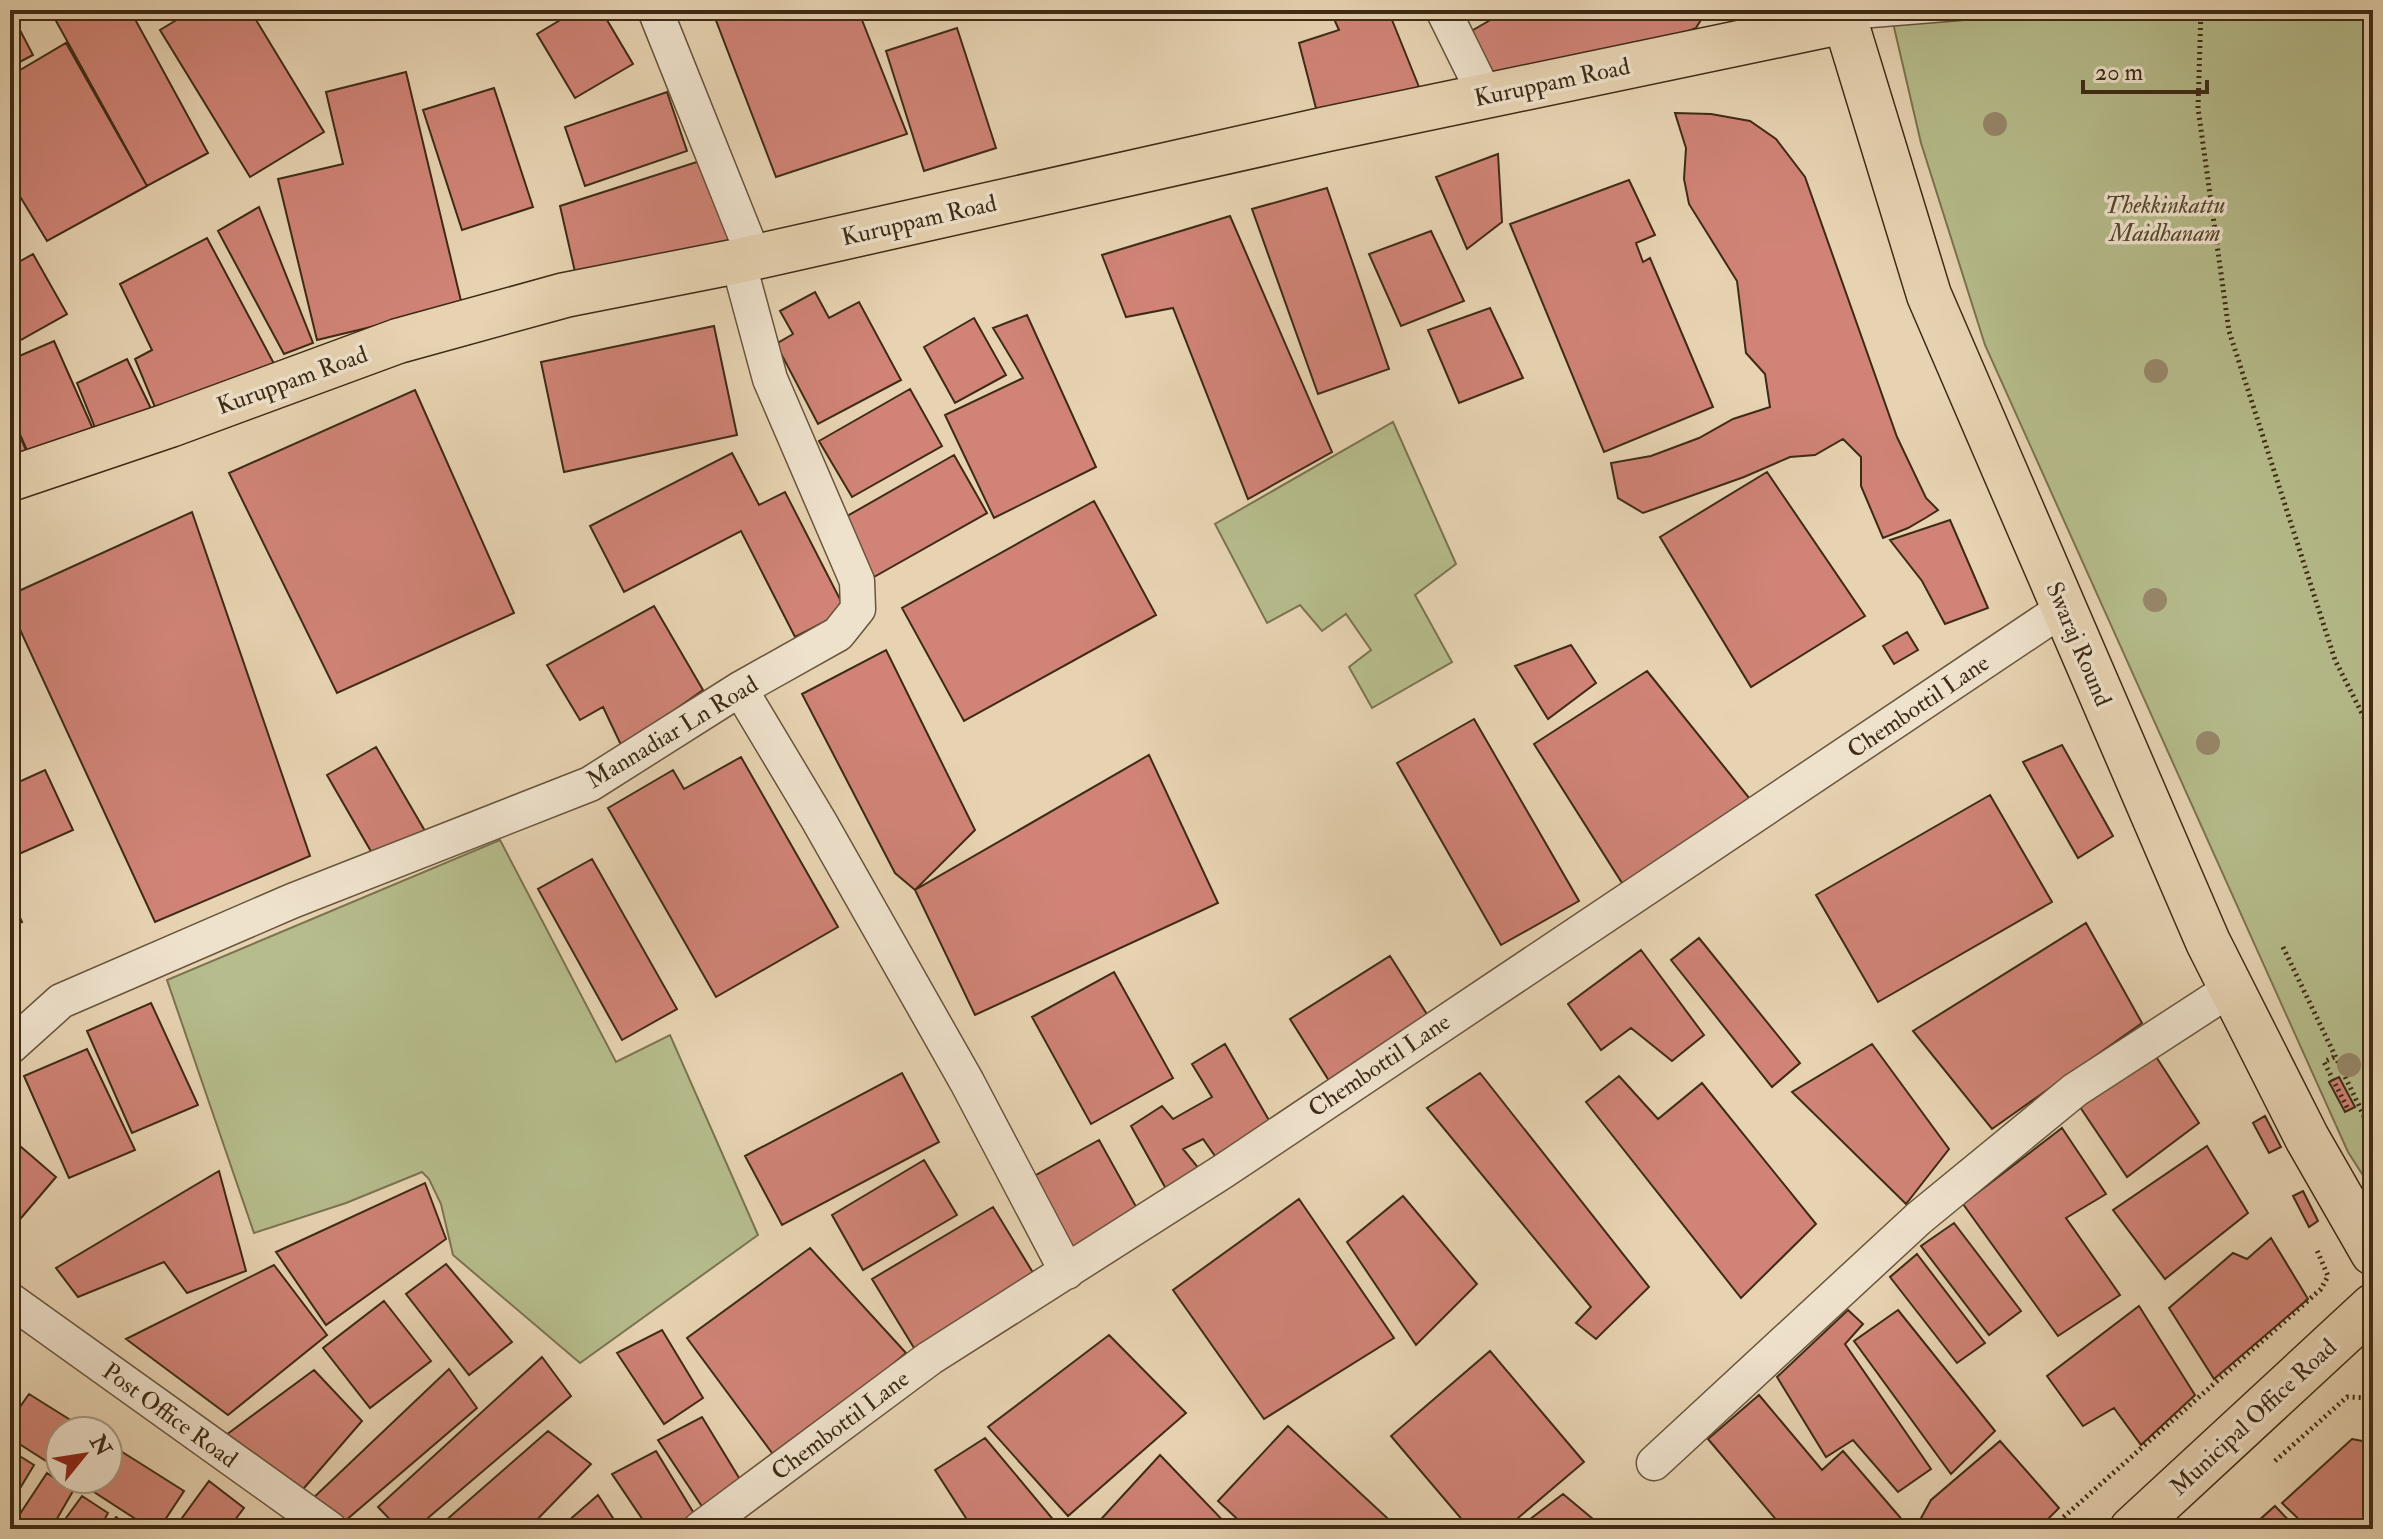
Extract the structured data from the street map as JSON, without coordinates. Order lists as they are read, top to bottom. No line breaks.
{"streets":{"main road":["Kuruppam Road","Swaraj Round","Municipal Office Road"],"street":["Chembottil Lane","Mannadiar Ln Road","Post Office Road"]},"crossings":[["Kuruppam Road","Swaraj Round"],["Kuruppam Road","Mannadiar Ln Road"],["Swaraj Round","Chembottil Lane"]],"parks":["Thekkinkattu Maidhanam"],"scale_bar":"20 m","north":"top right"}
